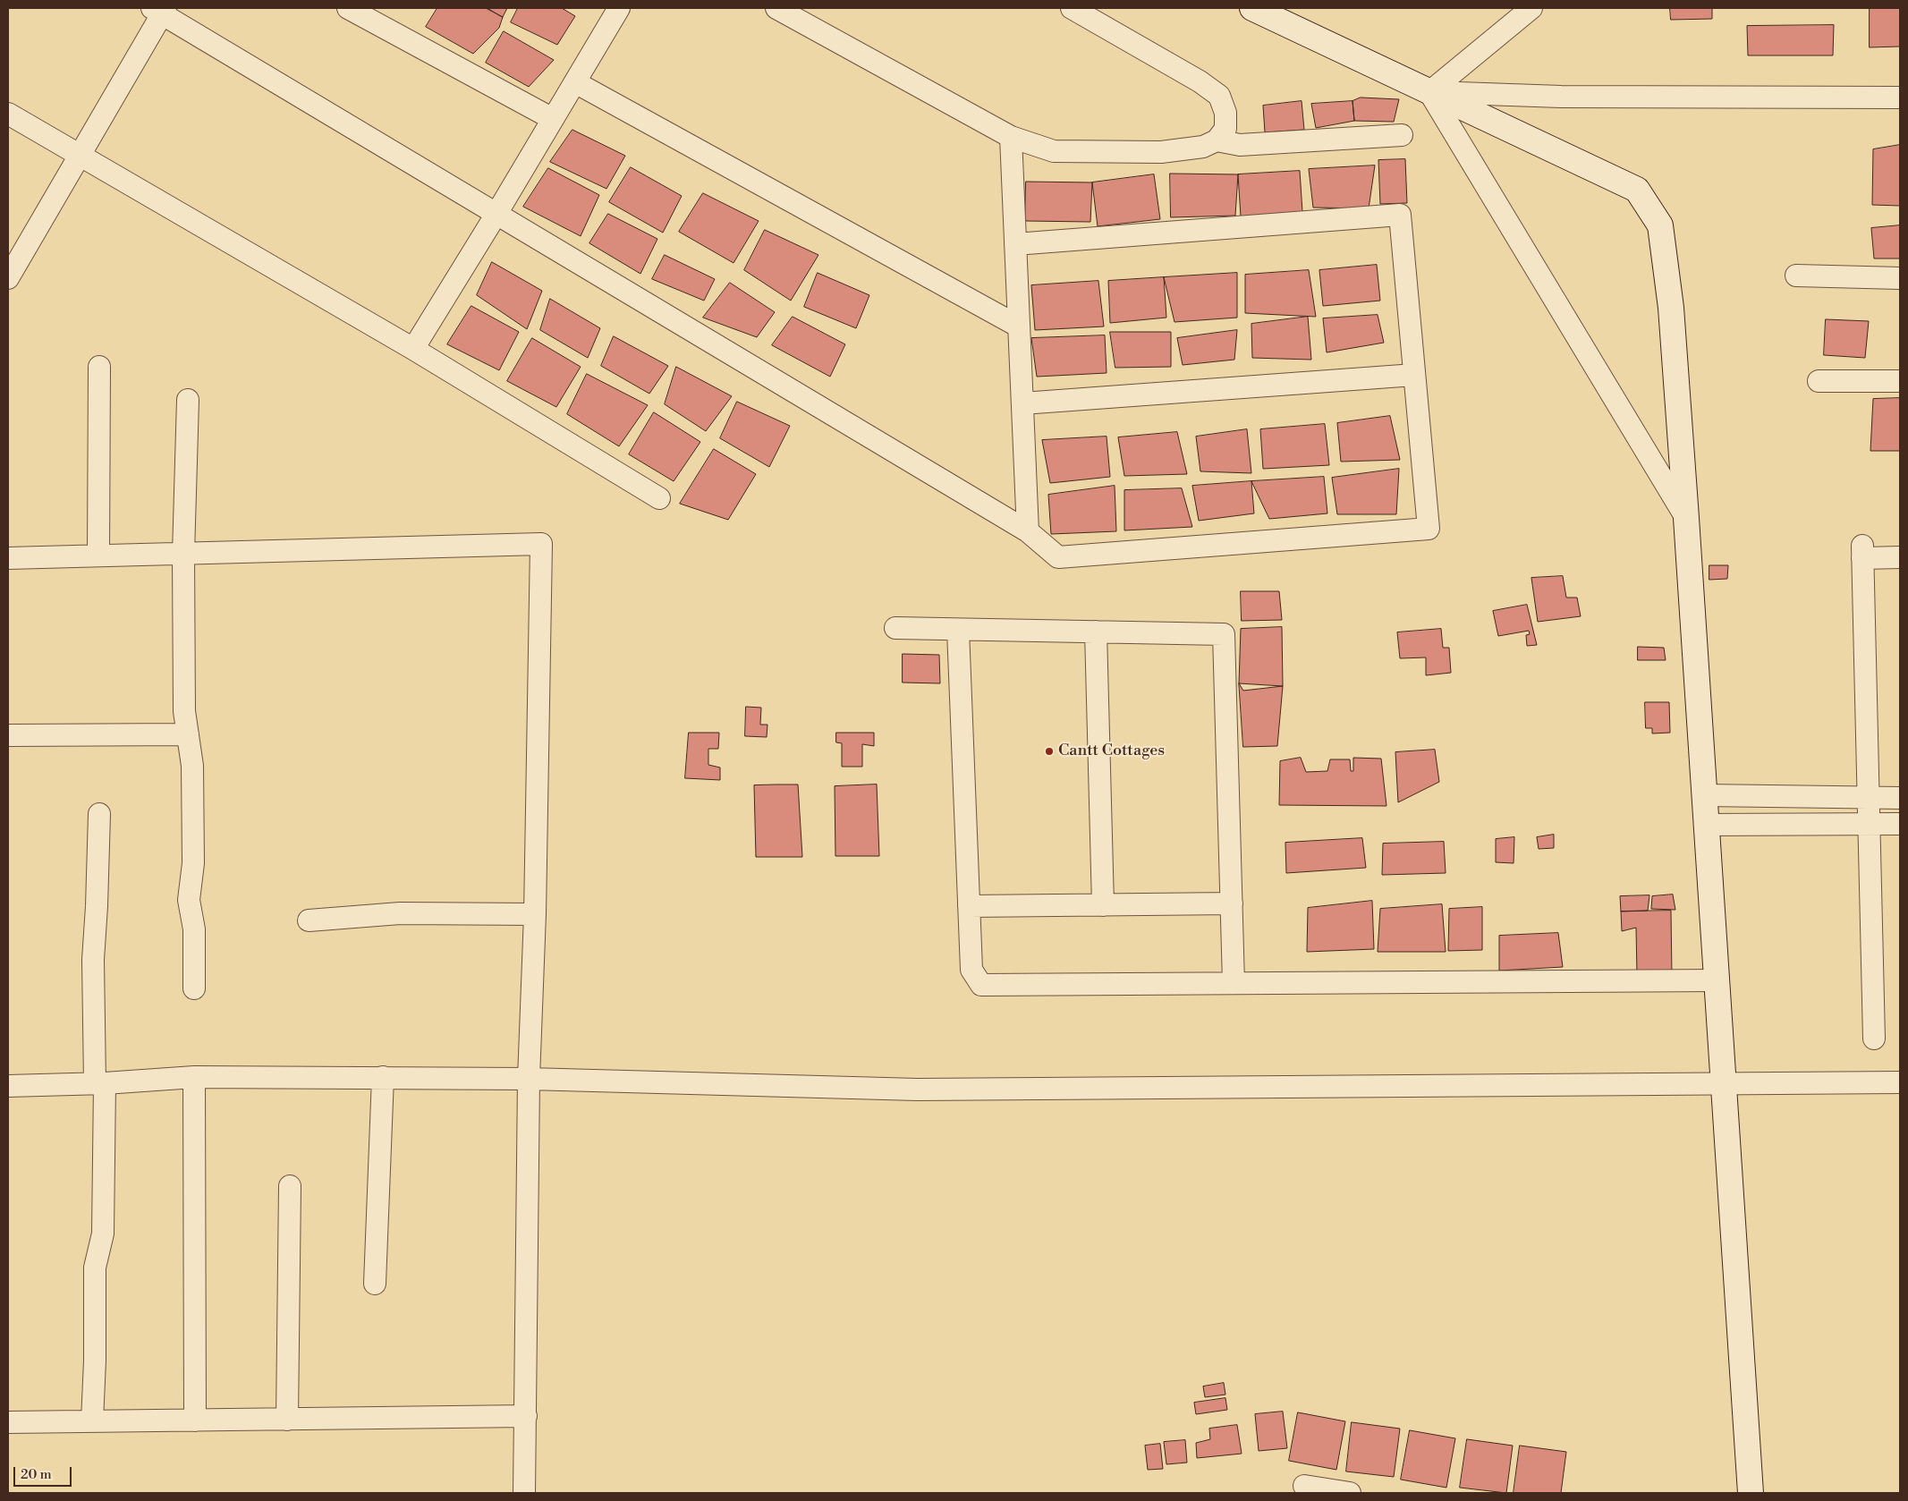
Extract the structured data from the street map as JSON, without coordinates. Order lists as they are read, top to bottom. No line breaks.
{"places":["Cantt Cottages"],"scale_bar":"20 m"}
